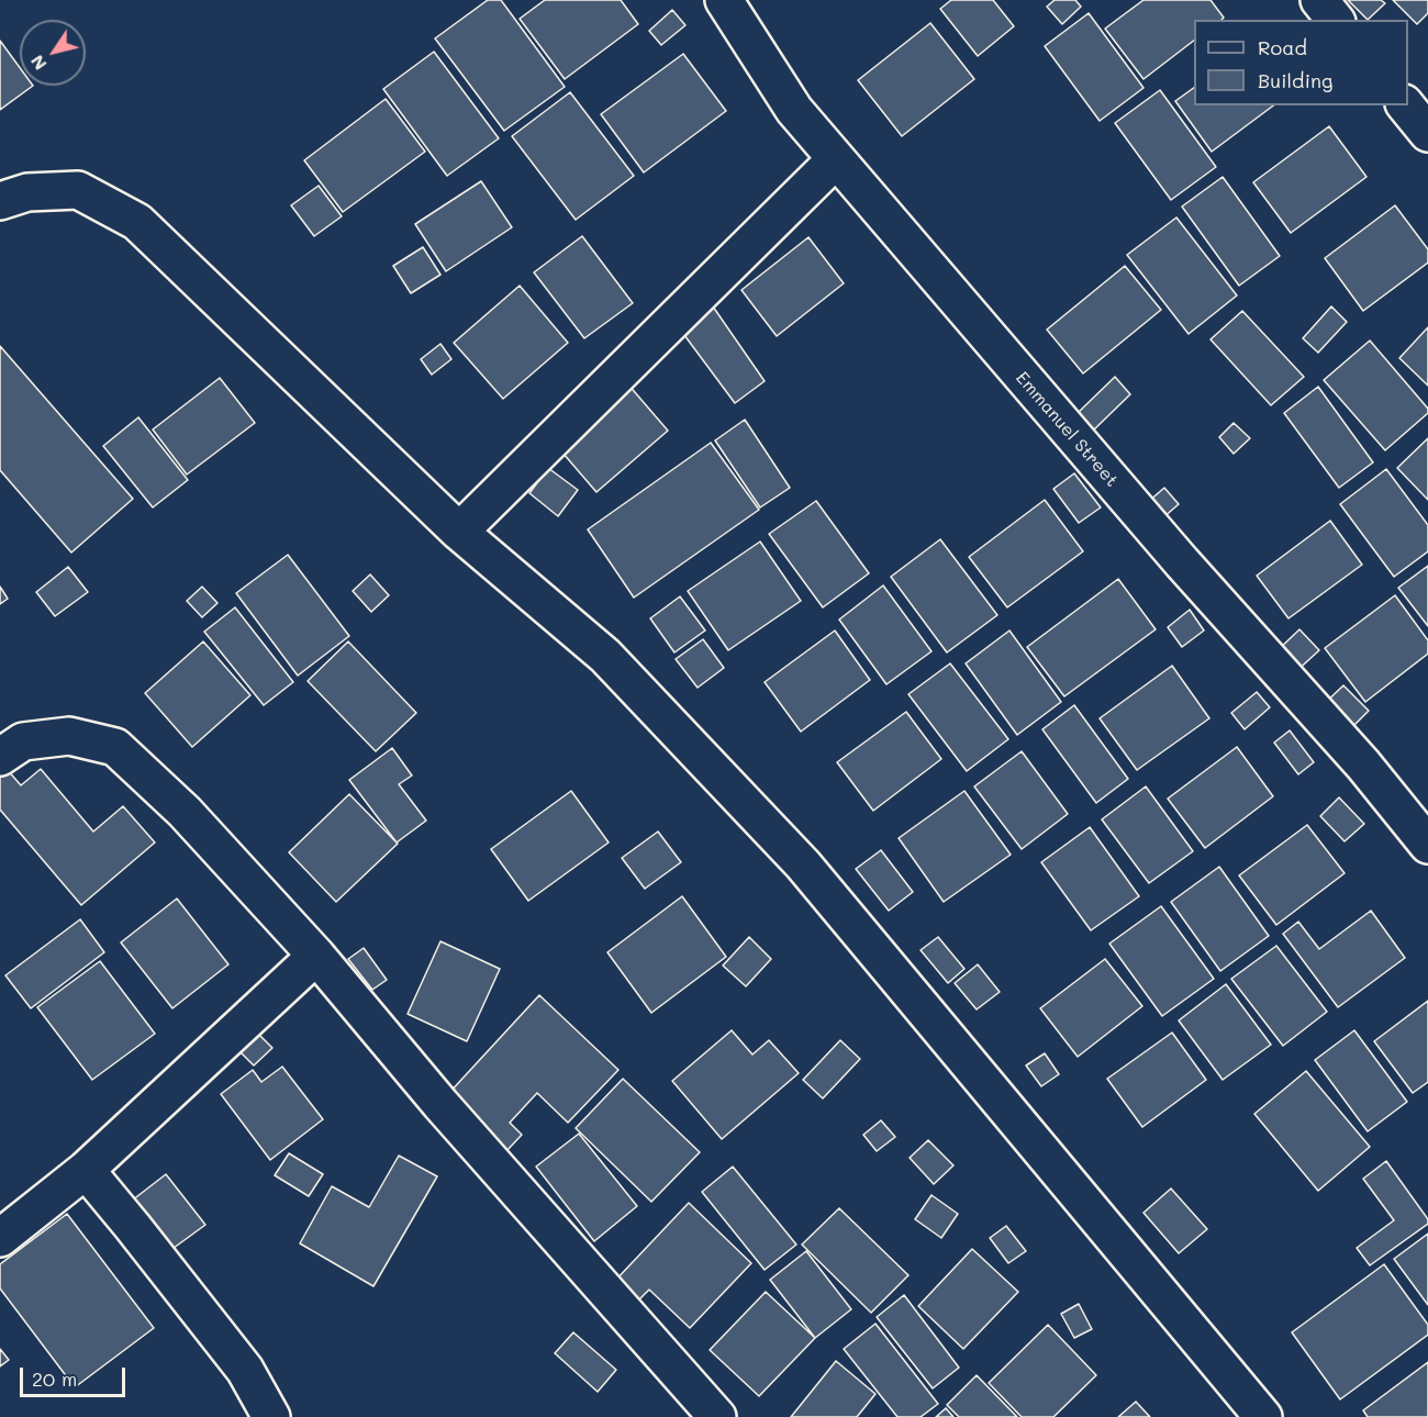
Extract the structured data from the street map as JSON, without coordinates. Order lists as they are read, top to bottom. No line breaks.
{"streets":{"street":["Emmanuel Street"]},"legend":["Road","Building"],"scale_bar":"20 m","north":"bottom left"}
